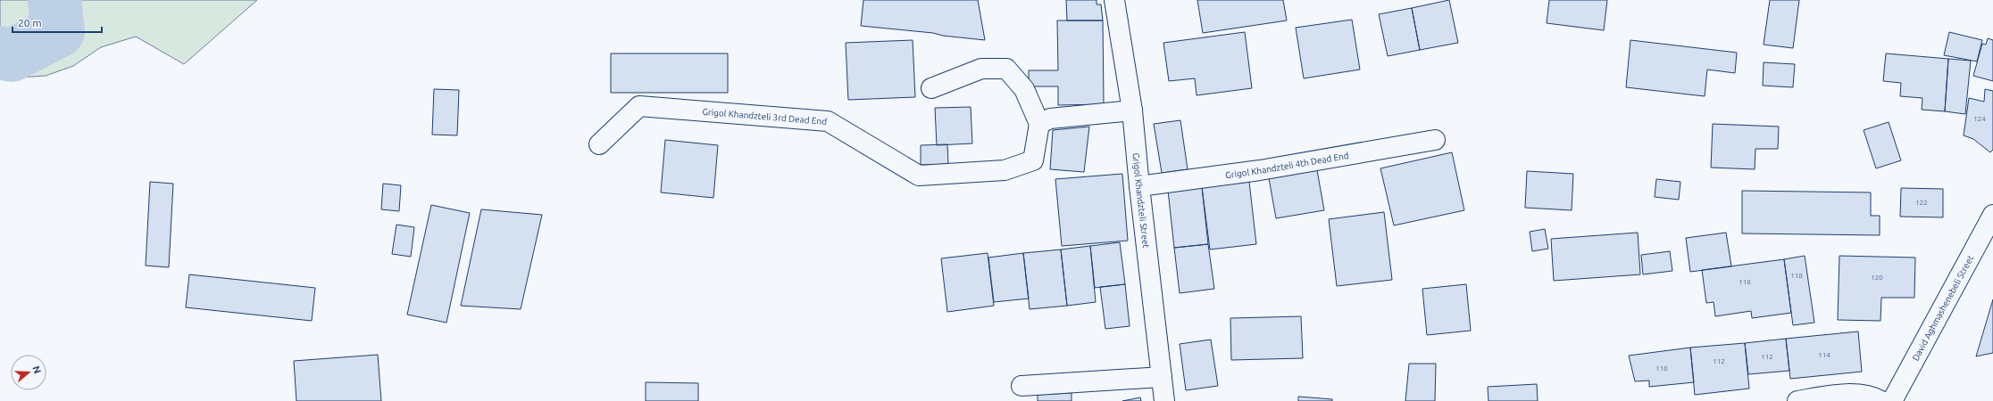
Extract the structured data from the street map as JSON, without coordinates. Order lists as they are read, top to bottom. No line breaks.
{"streets":{"street":["Grigol Khandzteli 3rd Dead End","Grigol Khandzteli 4th Dead End","Grigol Khandzteli Street","David Aghmashenebeli Street"]},"crossings":[["Grigol Khandzteli 4th Dead End","Grigol Khandzteli Street"]],"house_numbers":["124","122","118","120","116","114","112","112","110"],"scale_bar":"20 m","north":"right"}
